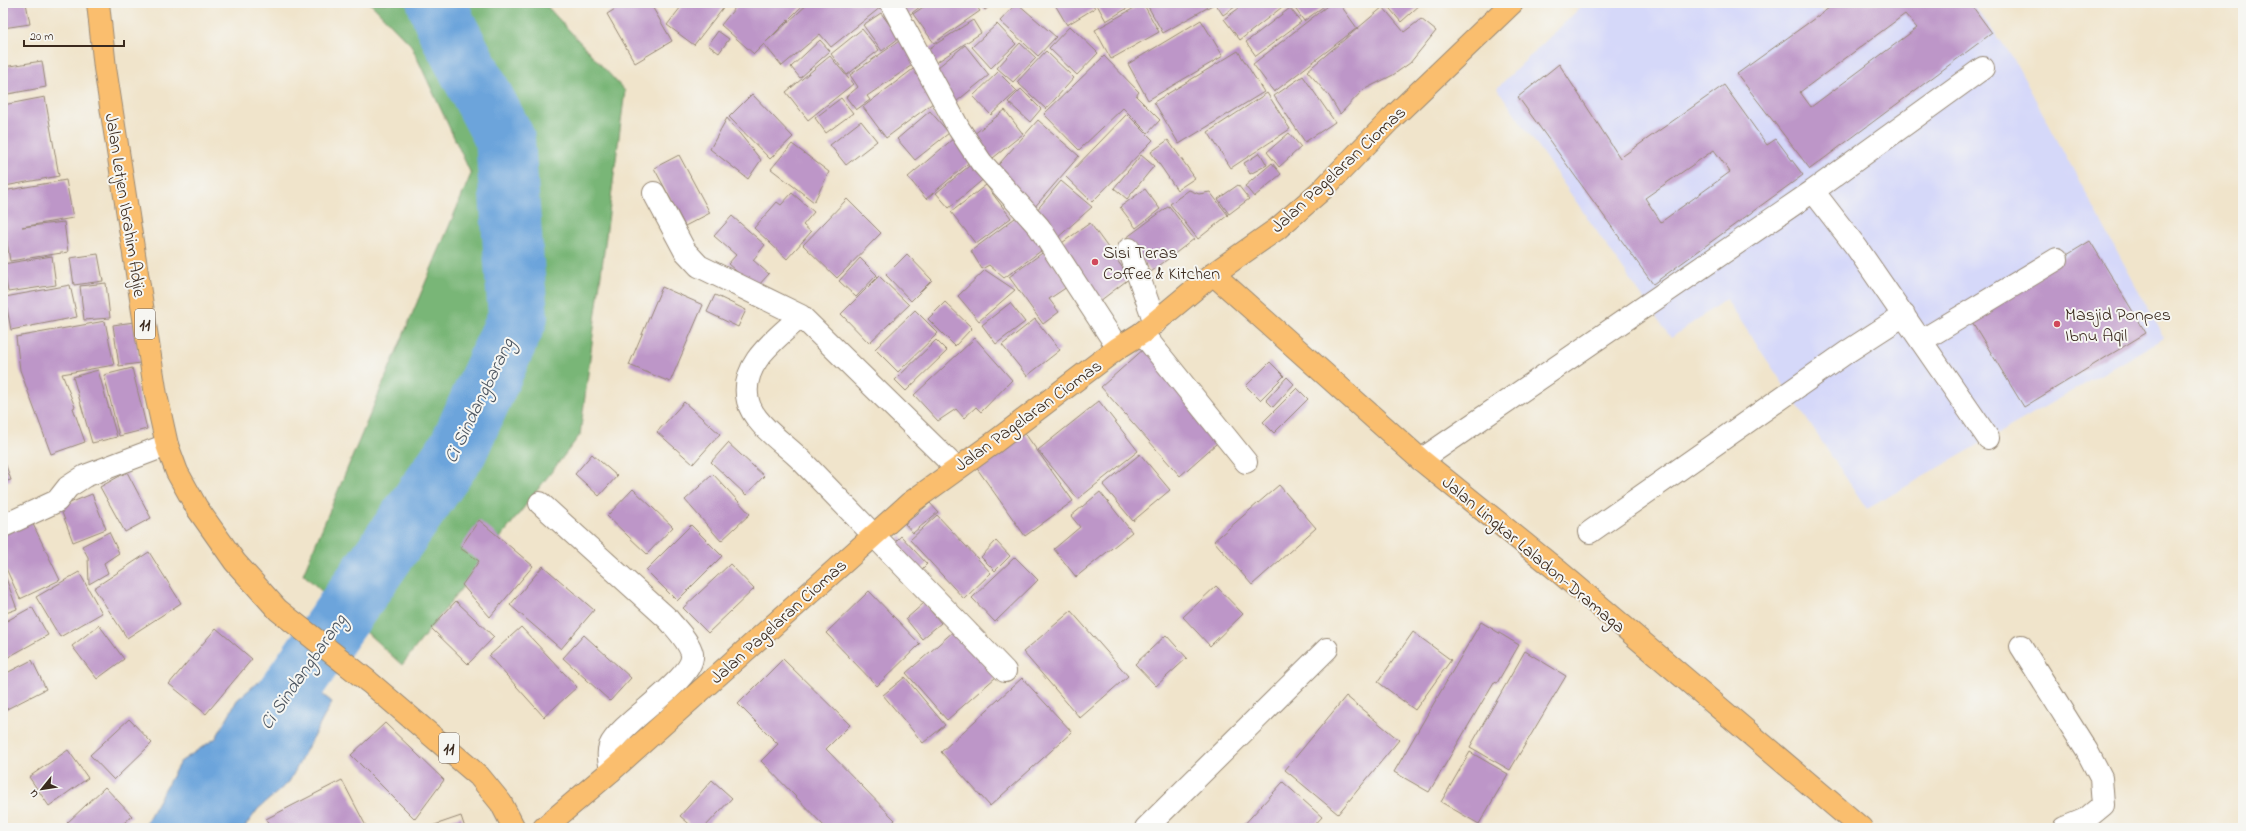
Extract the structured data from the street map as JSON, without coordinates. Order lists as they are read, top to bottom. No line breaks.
{"streets":{"main road":["Jalan Pagelaran Ciomas","Jalan Letjen Ibrahim Adjie","11","Jalan Lingkar Laladon-Dramaga"]},"crossings":[["Jalan Pagelaran Ciomas","Jalan Lingkar Laladon-Dramaga"]],"water":["Ci Sindangbarang"],"places":["Sisi Teras Coffee & Kitchen","Masjid Ponpes Ibnu Aqil"],"scale_bar":"20 m","north":"bottom left"}
